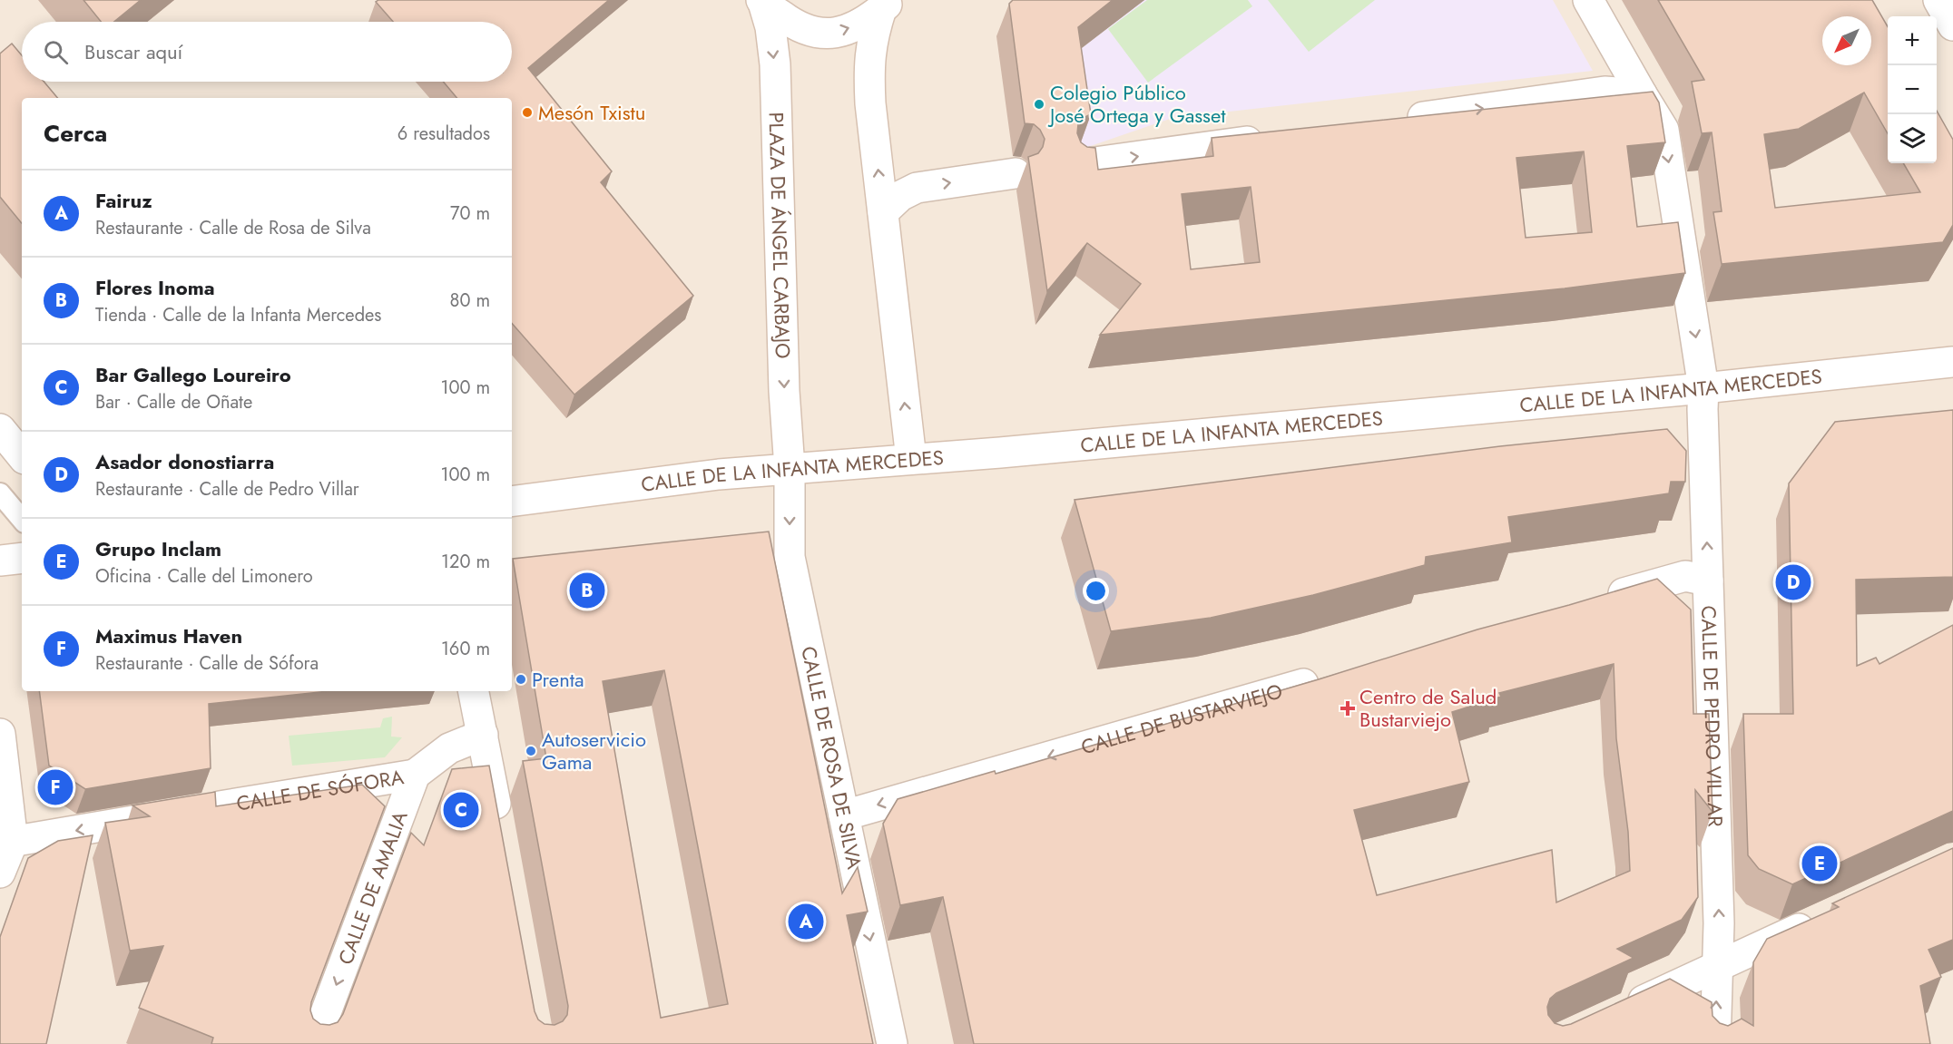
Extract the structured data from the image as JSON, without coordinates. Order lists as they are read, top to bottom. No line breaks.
{"streets":{"street":["PLAZA DE ÁNGEL CARBAJO","CALLE DE LA INFANTA MERCEDES","CALLE DE PEDRO VILLAR","CALLE DE BUSTARVIEJO","CALLE DE ROSA DE SILVA","CALLE DE SÓFORA","CALLE DE AMALIA"]},"crossings":[["PLAZA DE ÁNGEL CARBAJO","CALLE DE LA INFANTA MERCEDES"],["PLAZA DE ÁNGEL CARBAJO","CALLE DE ROSA DE SILVA"],["CALLE DE LA INFANTA MERCEDES","CALLE DE PEDRO VILLAR"],["CALLE DE LA INFANTA MERCEDES","CALLE DE ROSA DE SILVA"],["CALLE DE BUSTARVIEJO","CALLE DE ROSA DE SILVA"],["CALLE DE SÓFORA","CALLE DE AMALIA"]],"one_way":["CALLE DE PEDRO VILLAR","CALLE DE BUSTARVIEJO","CALLE DE ROSA DE SILVA","CALLE DE SÓFORA","CALLE DE AMALIA"],"places":{"other":["Colegio Público José Ortega y Gasset","Mesón Txistu","Prenta","Autoservicio Gama"],"health":["Centro de Salud Bustarviejo"]},"north":"bottom left","page":{"map_buttons":["+","−"],"search":"Buscar aquí","heading":["Cerca","6 resultados"],"list":[{"mark":"A","name":"Fairuz","note":"Restaurante · Calle de Rosa de Silva","value":"70 m"},{"mark":"B","name":"Flores Inoma","note":"Tienda · Calle de la Infanta Mercedes","value":"80 m"},{"mark":"C","name":"Bar Gallego Loureiro","note":"Bar · Calle de Oñate","value":"100 m"},{"mark":"D","name":"Asador donostiarra","note":"Restaurante · Calle de Pedro Villar","value":"100 m"},{"mark":"E","name":"Grupo Inclam","note":"Oficina · Calle del Limonero","value":"120 m"},{"mark":"F","name":"Maximus Haven","note":"Restaurante · Calle de Sófora","value":"160 m"}],"pins":["D","B","F","C","E","A"]}}
